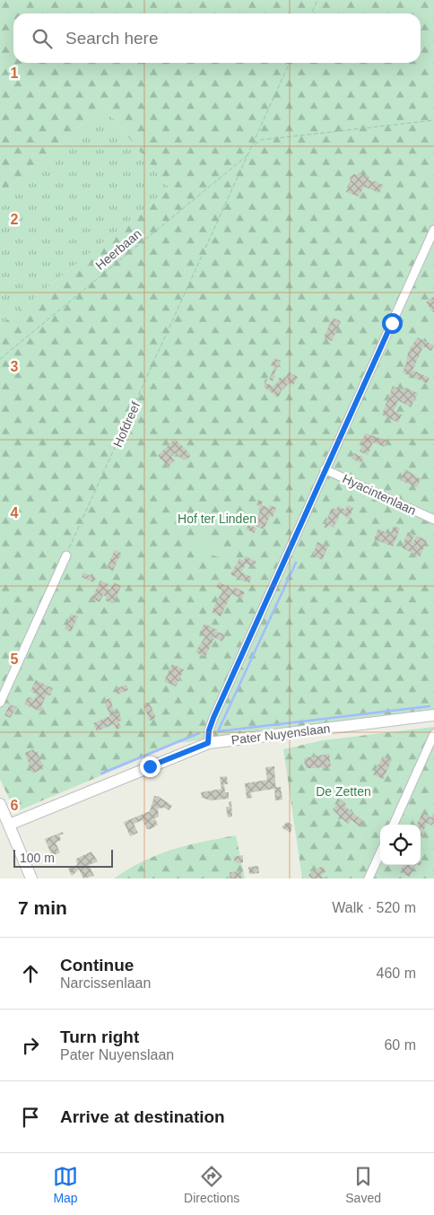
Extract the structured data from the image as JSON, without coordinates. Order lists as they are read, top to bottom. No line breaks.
{"streets":{"street":["Hyacintenlaan","Pater Nuyenslaan"],"path":["Heerbaan","Hofdreef"]},"crossings":[["Heerbaan","Hofdreef"]],"parks":["Hof ter Linden","De Zetten"],"scale_bar":"100 m","page":{"search":"Search here","scale":"100 m","heading":["7 min","Walk · 520 m"],"list":[["Continue","Narcissenlaan","460 m"],["Turn right","Pater Nuyenslaan","60 m"],"Arrive at destination"],"nav":["Map","Directions","Saved"]},"grid":{"rows":["1","2","3","4","5","6"]}}
